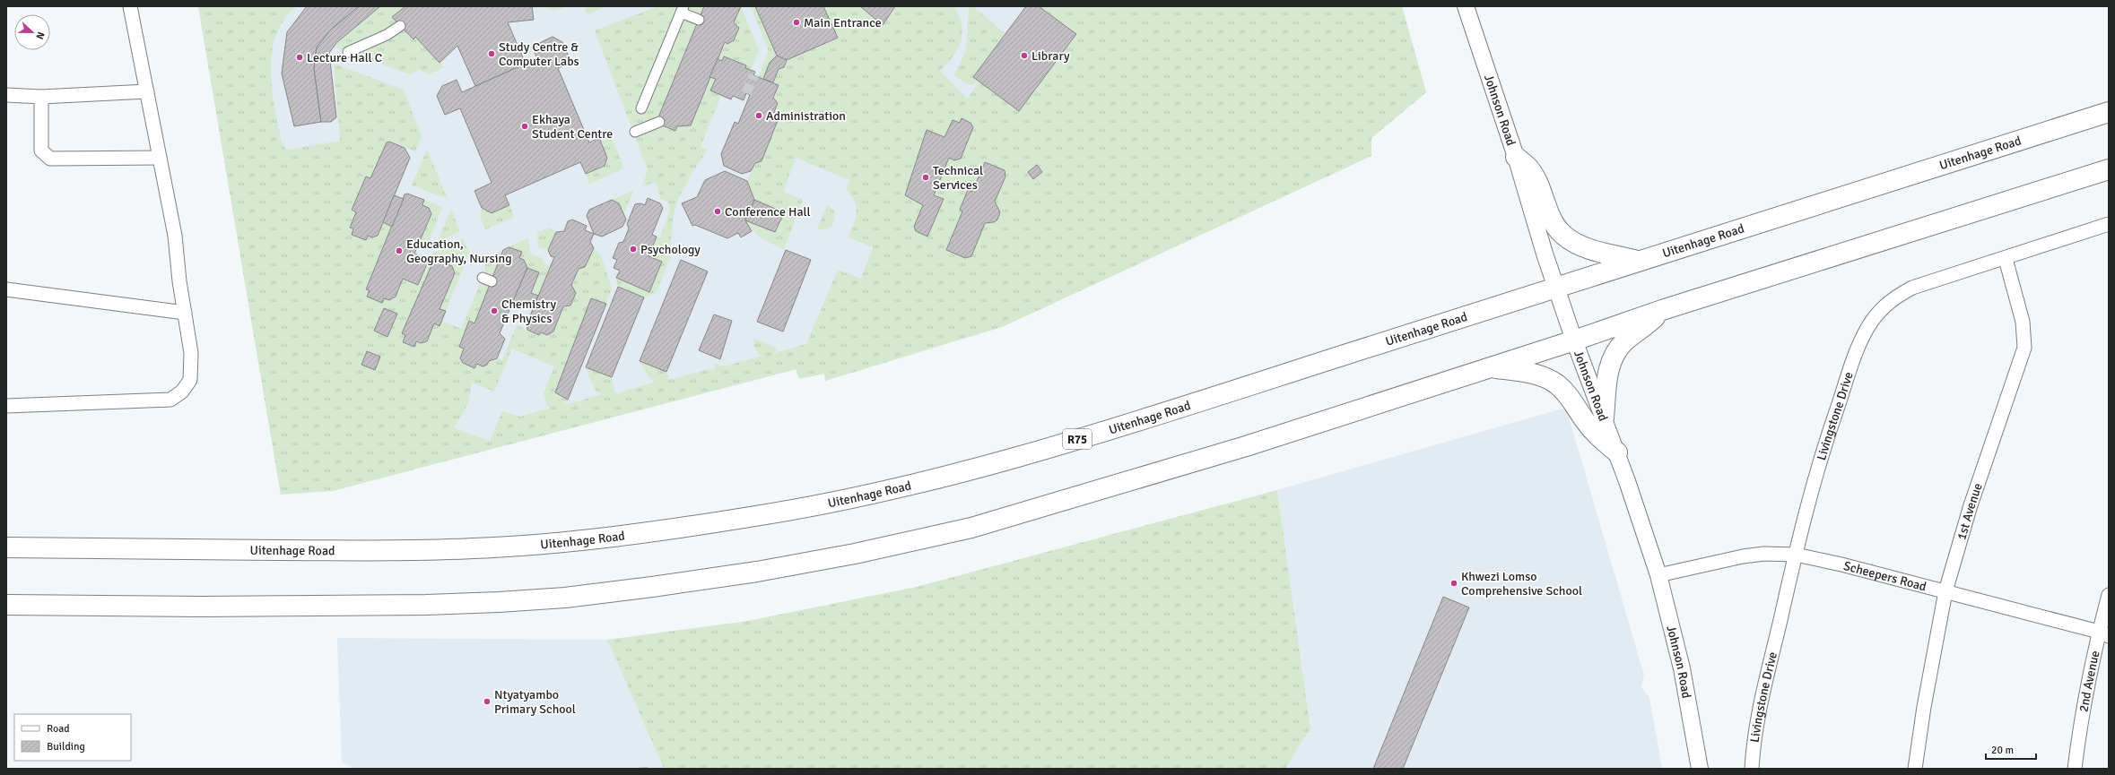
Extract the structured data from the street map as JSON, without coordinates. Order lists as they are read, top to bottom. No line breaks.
{"streets":{"main road":["Uitenhage Road","R75"],"street":["Johnson Road","Livingstone Drive","1st Avenue","Scheepers Road","2nd Avenue"]},"crossings":[["Johnson Road","Uitenhage Road"],["Johnson Road","Scheepers Road"],["Livingstone Drive","1st Avenue"],["Livingstone Drive","Scheepers Road"],["1st Avenue","Scheepers Road"],["Scheepers Road","2nd Avenue"]],"places":["Main Entrance","Study Centre & Computer Labs","Library","Lecture Hall C","Administration","Ekhaya Student Centre","Technical Services","Conference Hall","Psychology","Education, Geography, Nursing","Chemistry & Physics","Khwezi Lomso Comprehensive School","Ntyatyambo Primary School"],"legend":["Road","Building"],"scale_bar":"20 m","north":"right"}
